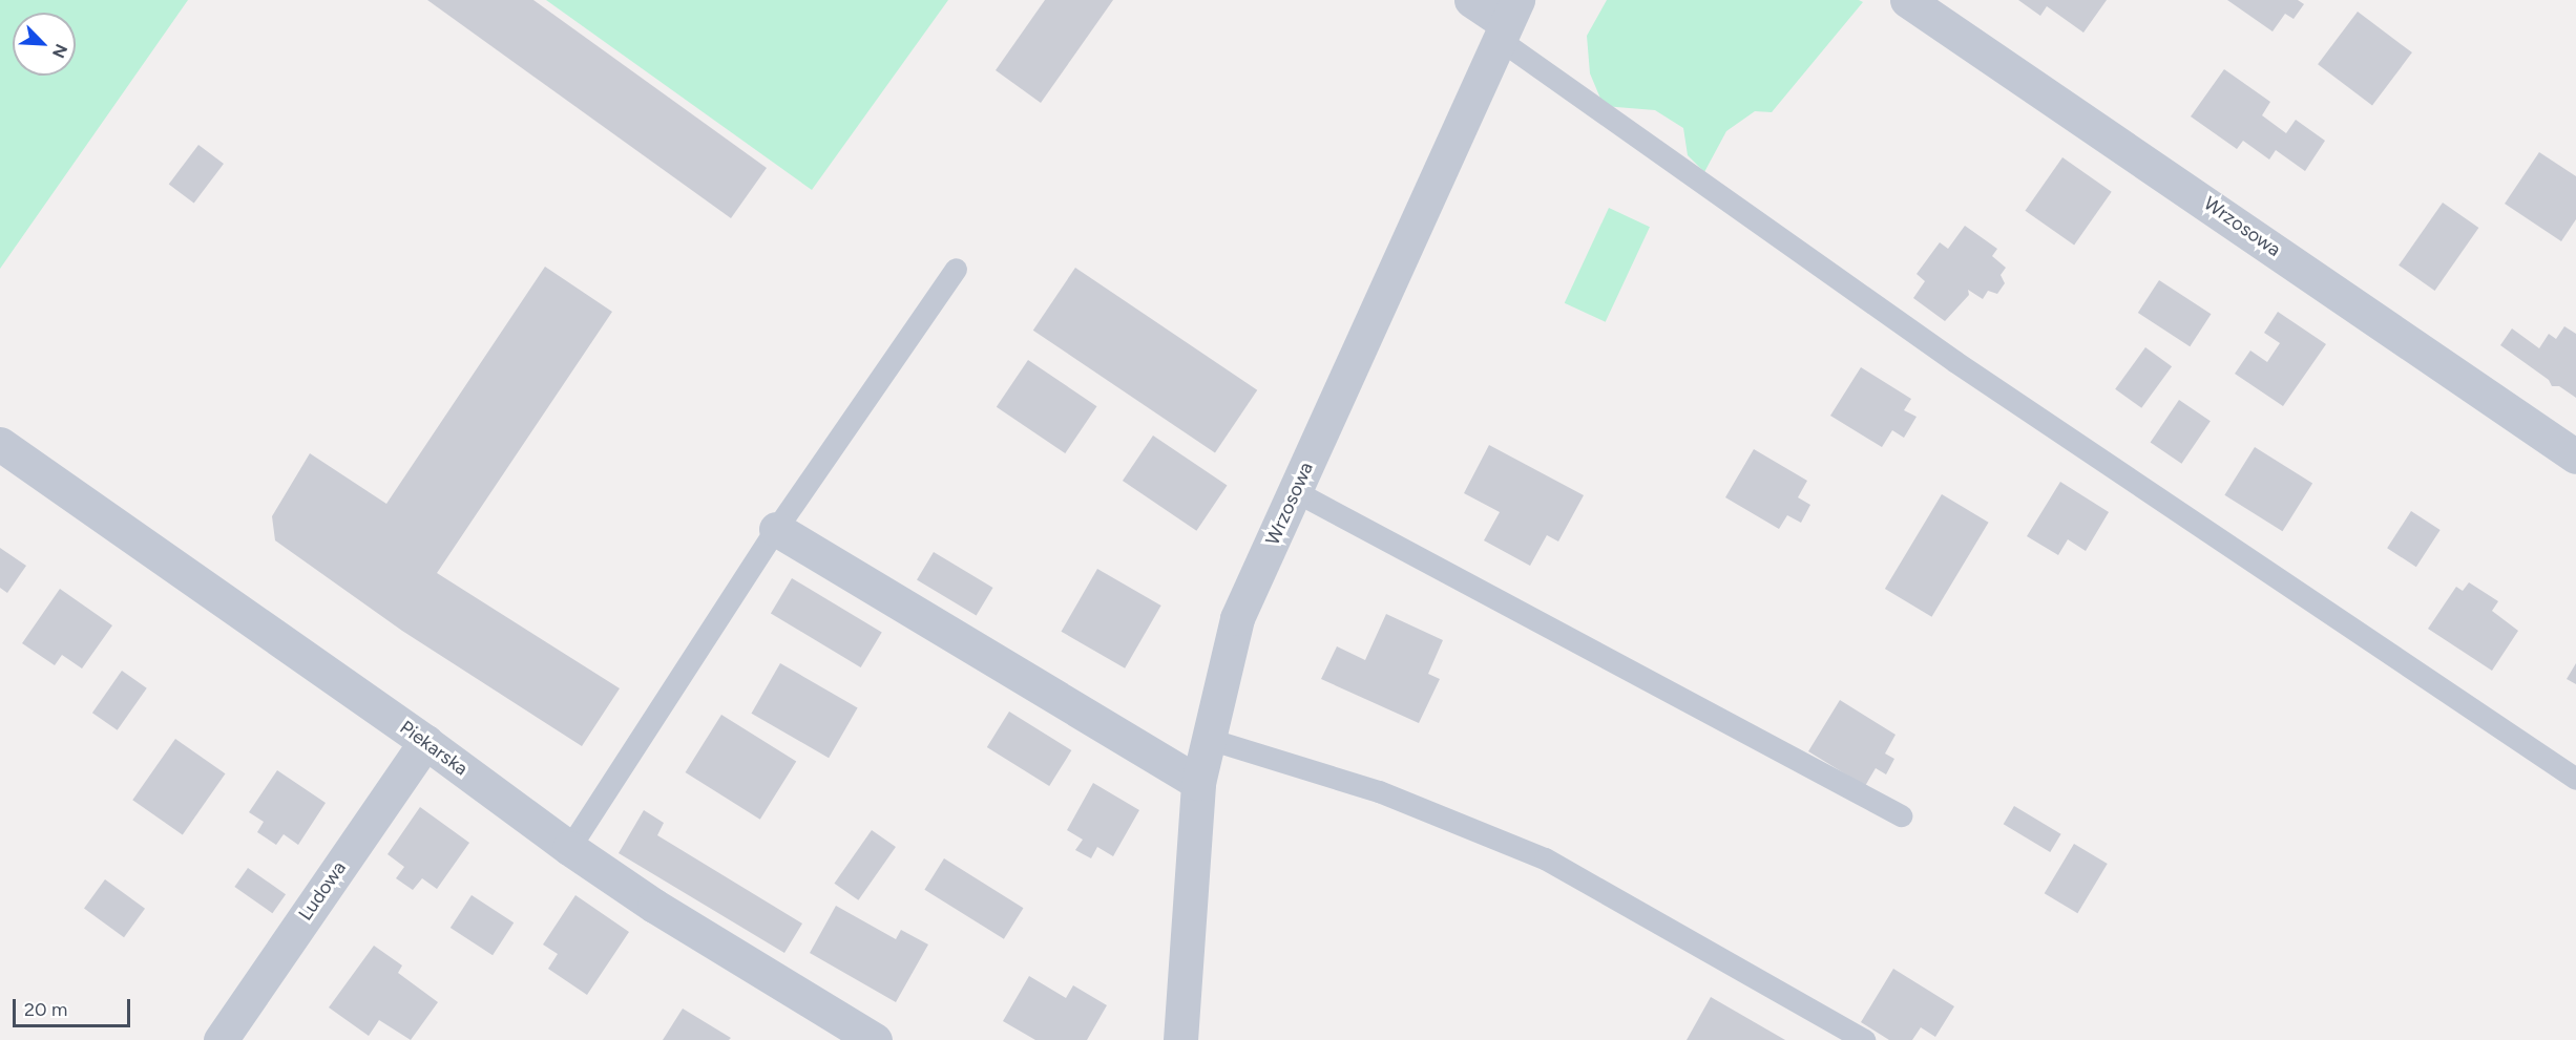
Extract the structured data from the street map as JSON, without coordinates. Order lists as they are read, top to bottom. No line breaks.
{"streets":{"street":["Wrzosowa","Piekarska","Ludowa"]},"crossings":[["Piekarska","Ludowa"]],"scale_bar":"20 m","north":"bottom right"}
